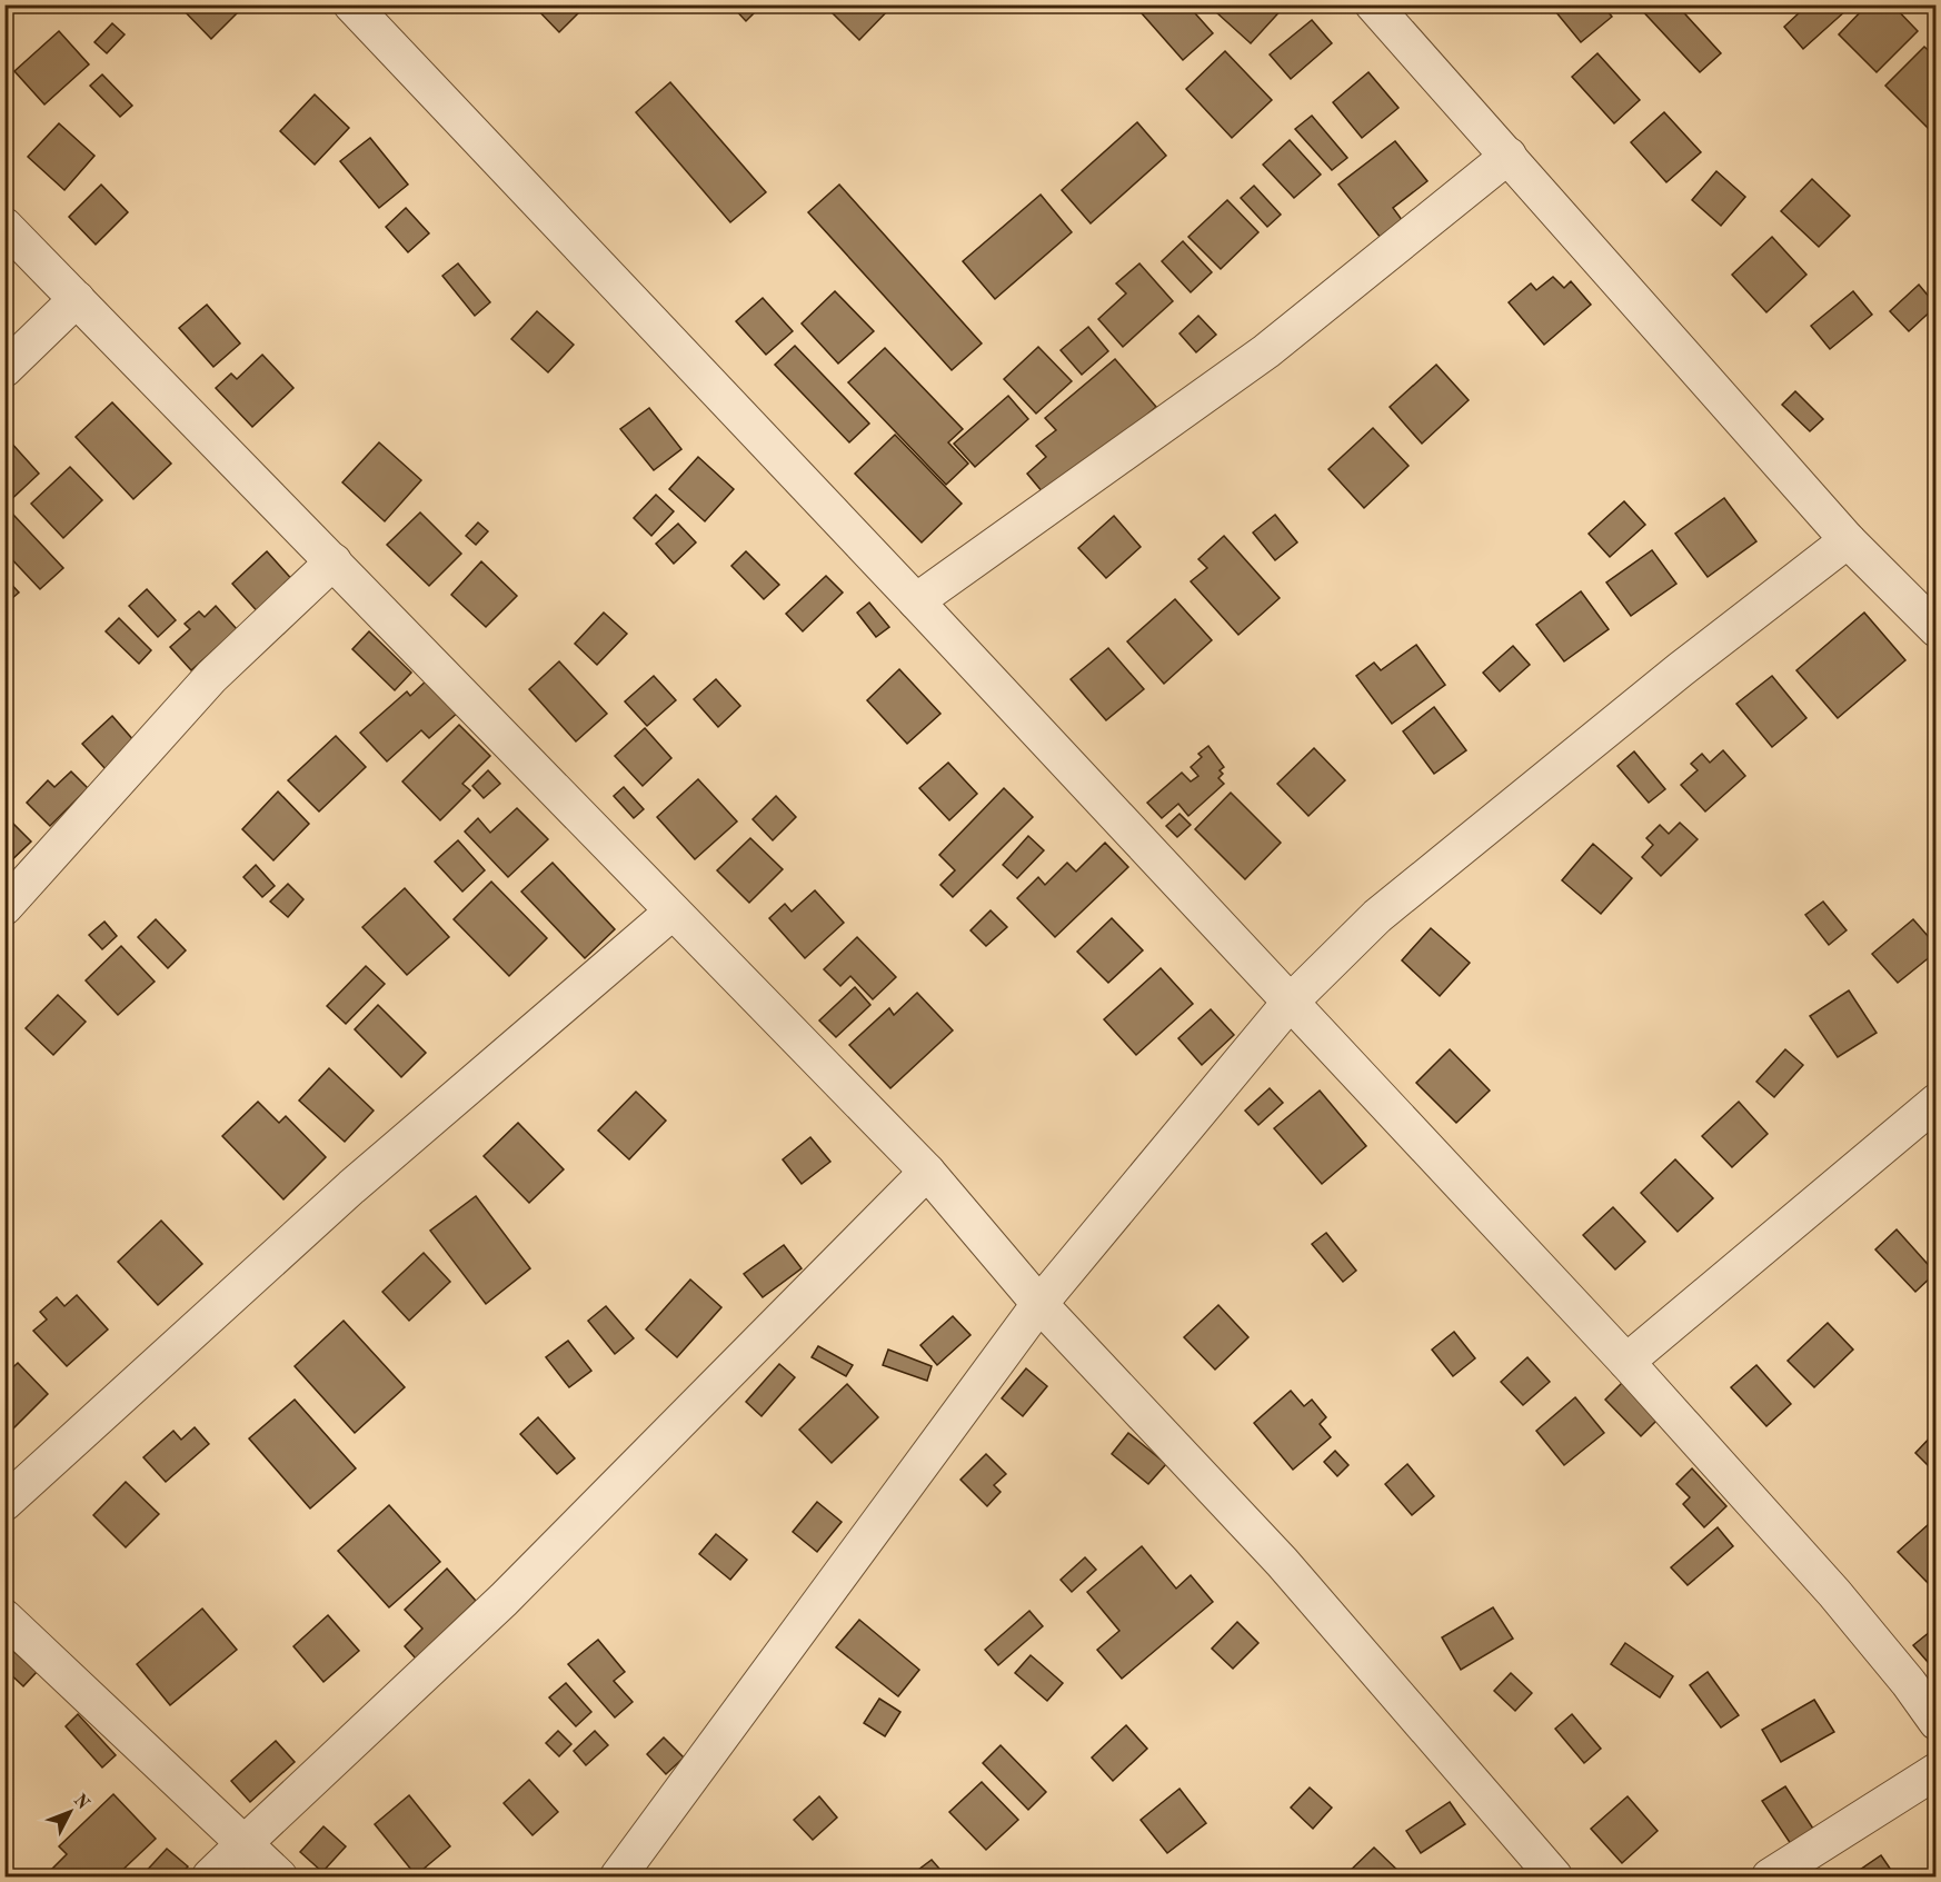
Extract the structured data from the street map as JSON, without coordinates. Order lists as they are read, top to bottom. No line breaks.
{"north":"top right"}
